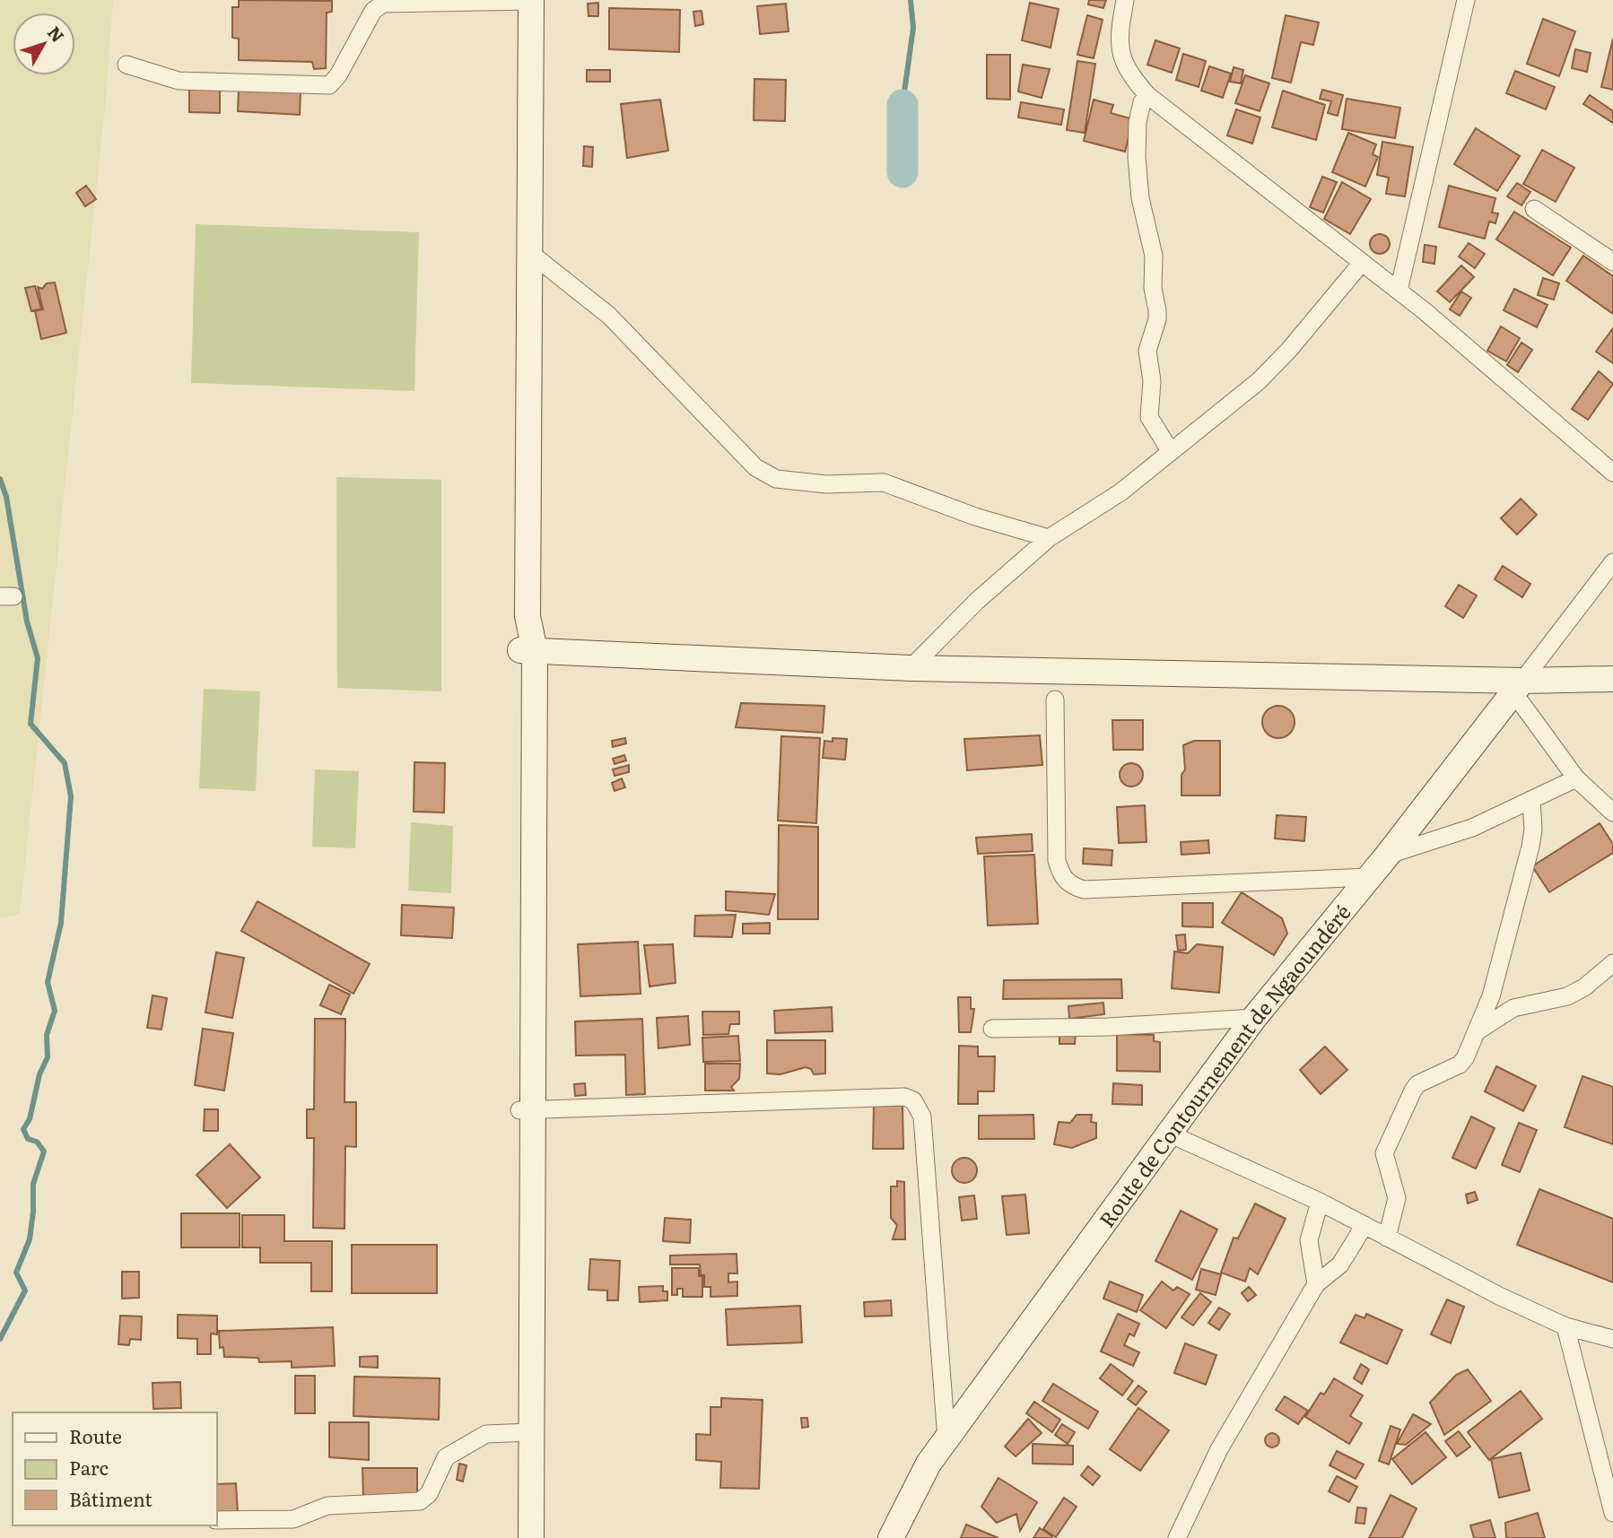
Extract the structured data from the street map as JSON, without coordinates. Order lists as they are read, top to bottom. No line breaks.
{"streets":{"street":["Route de Contournement de Ngaoundéré"]},"legend":["Route","Parc","Bâtiment"],"north":"top right"}
